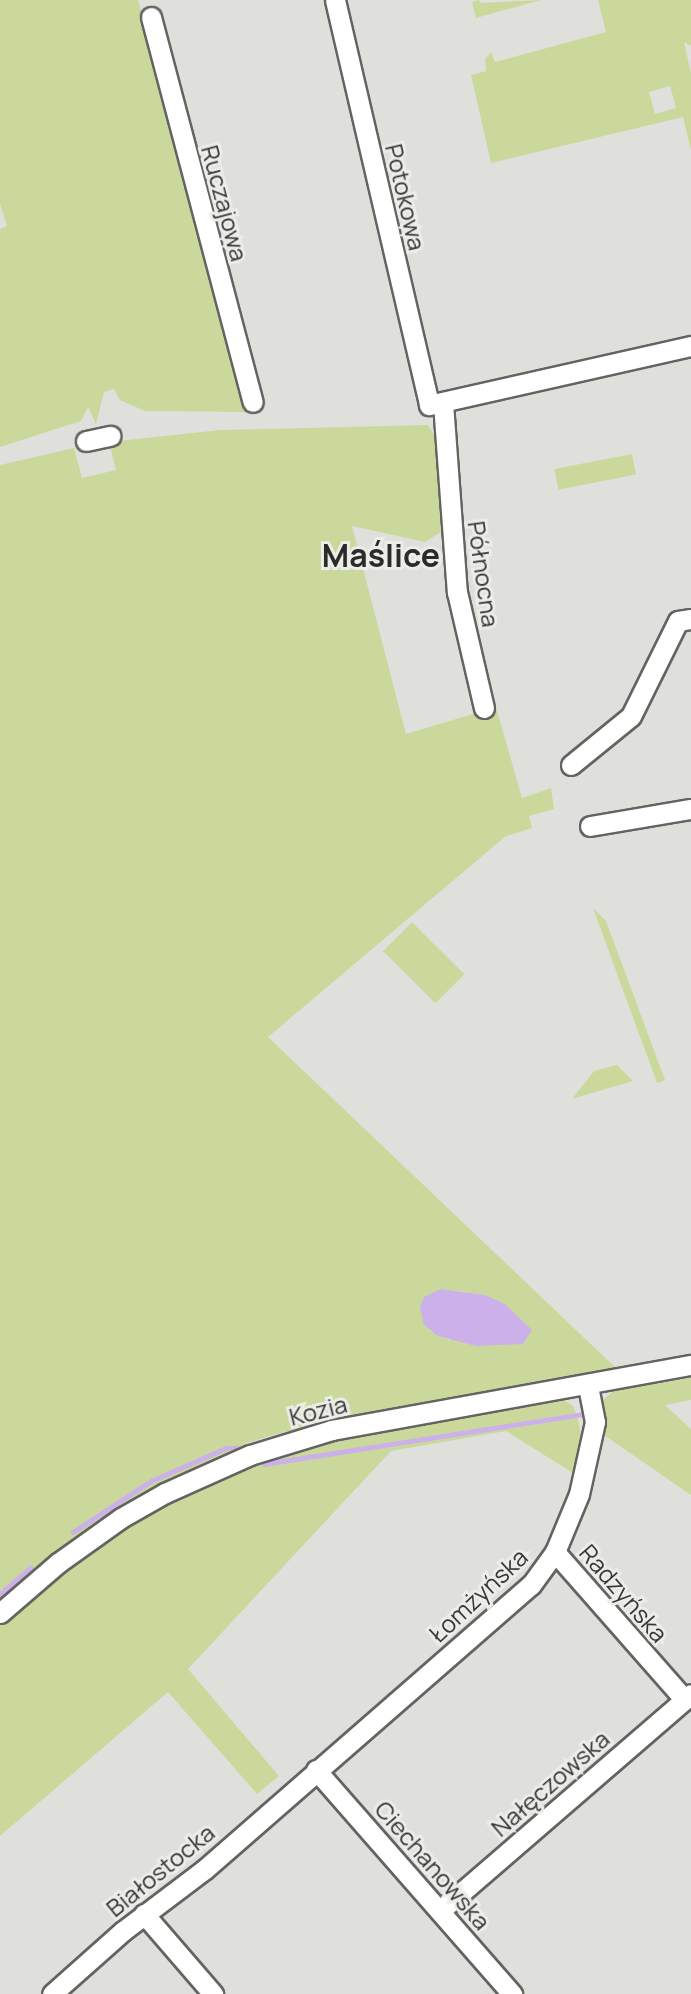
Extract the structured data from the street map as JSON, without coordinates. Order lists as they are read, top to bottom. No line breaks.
{"streets":{"street":["Potokowa","Ruczajowa","Północna","Kozia","Radzyńska","Łomżyńska","Nałęczowska","Ciechanowska","Białostocka"]},"crossings":[["Potokowa","Północna"],["Kozia","Łomżyńska"],["Radzyńska","Łomżyńska"],["Radzyńska","Nałęczowska"],["Łomżyńska","Ciechanowska"],["Łomżyńska","Białostocka"],["Nałęczowska","Ciechanowska"]],"districts":["Maślice"]}
